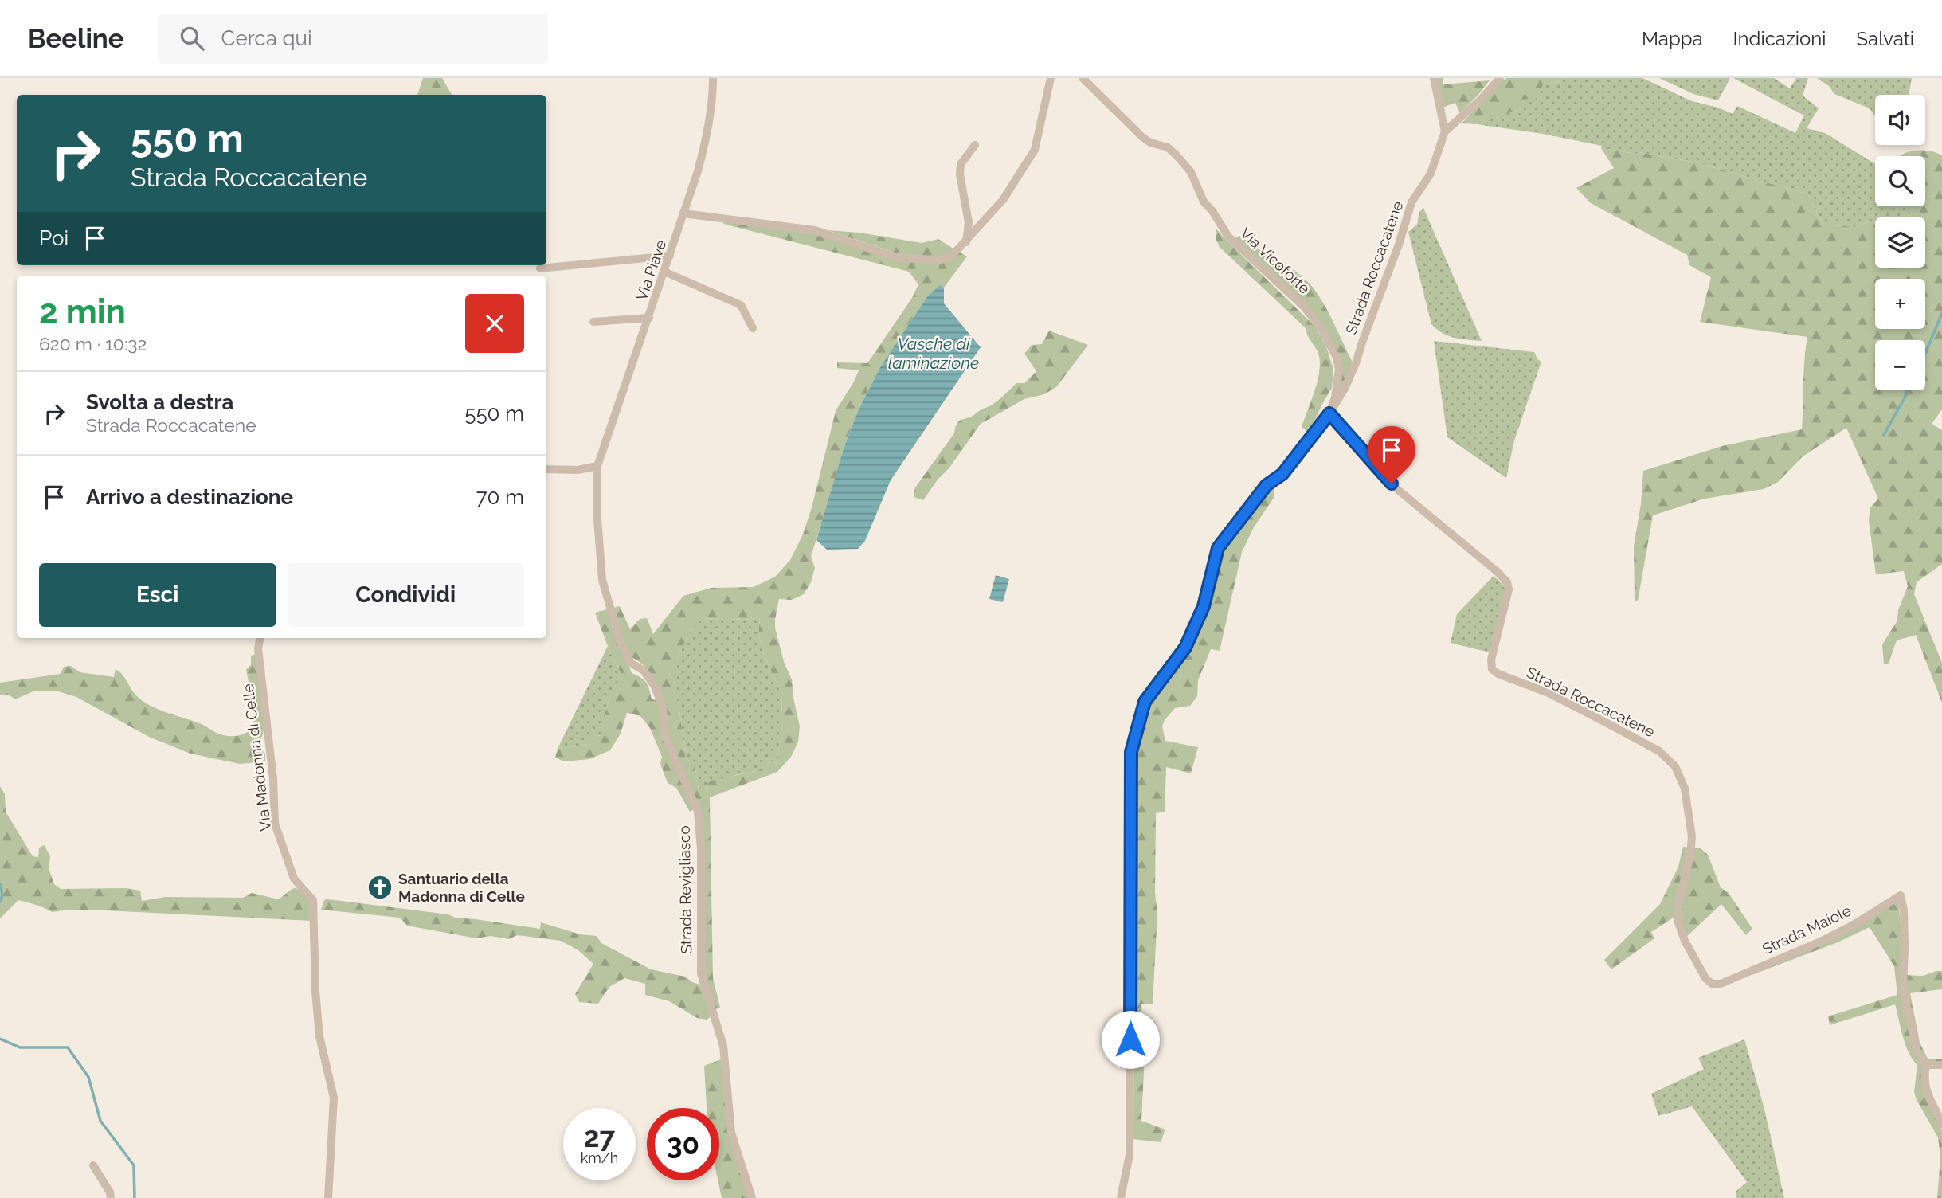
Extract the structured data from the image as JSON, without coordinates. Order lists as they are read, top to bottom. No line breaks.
{"streets":{"street":["Via Vicoforte","Strada Roccacatene","Via Piave","Via Madonna di Celle","Strada Revigliasco","Strada Maiole"]},"crossings":[["Via Vicoforte","Strada Roccacatene"],["Strada Roccacatene","Strada Maiole"],["Via Piave","Strada Revigliasco"]],"water":["Vasche di laminazione"],"places":{"church":["Santuario della Madonna di Celle"]},"page":{"header":"Beeline","search":"Cerca qui","nav":["Mappa","Indicazioni","Salvati"],"map_buttons":["+","−"],"turn":["550 m","Strada Roccacatene"],"then":"Poi","heading":["2 min","620 m · 10:32"],"list":[{"name":"Svolta a destra","note":"Strada Roccacatene","value":"550 m"},{"name":"Arrivo a destinazione","value":"70 m"}],"buttons":["Esci","Condividi"],"speed":"27 km/h","limit":"30"}}
